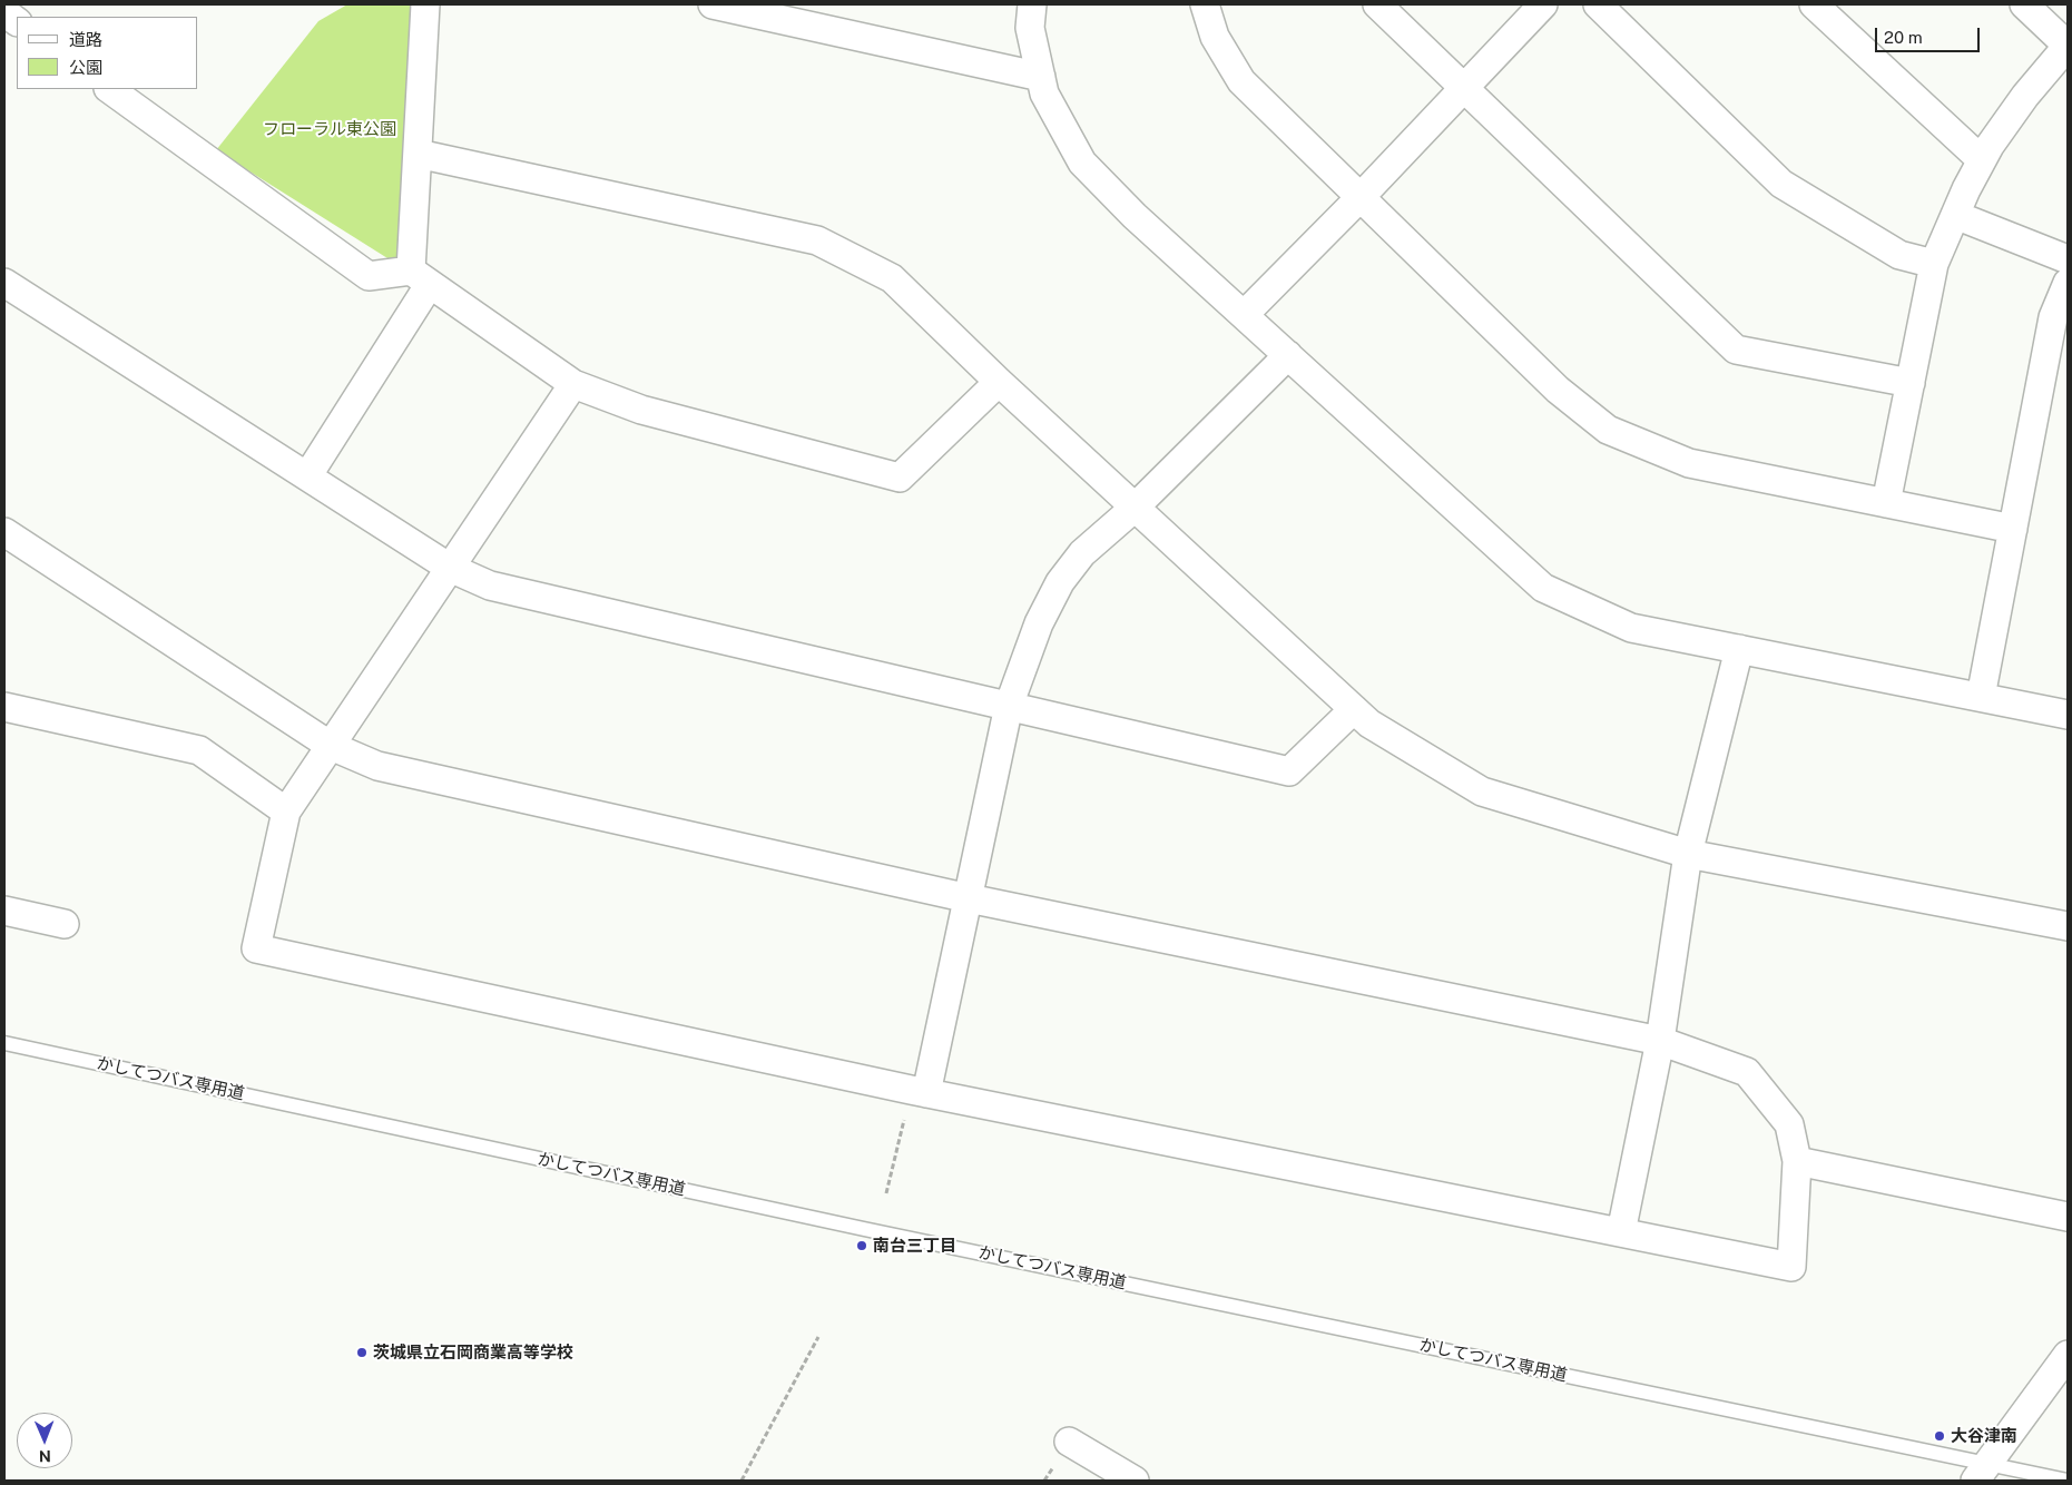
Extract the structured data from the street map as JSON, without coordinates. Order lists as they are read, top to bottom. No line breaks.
{"streets":{"lane":["かしてつバス専用道"]},"parks":["フローラル東公園"],"places":["南台三丁目","茨城県立石岡商業高等学校","大谷津南"],"legend":["道路","公園"],"scale_bar":"20 m","north":"bottom"}
